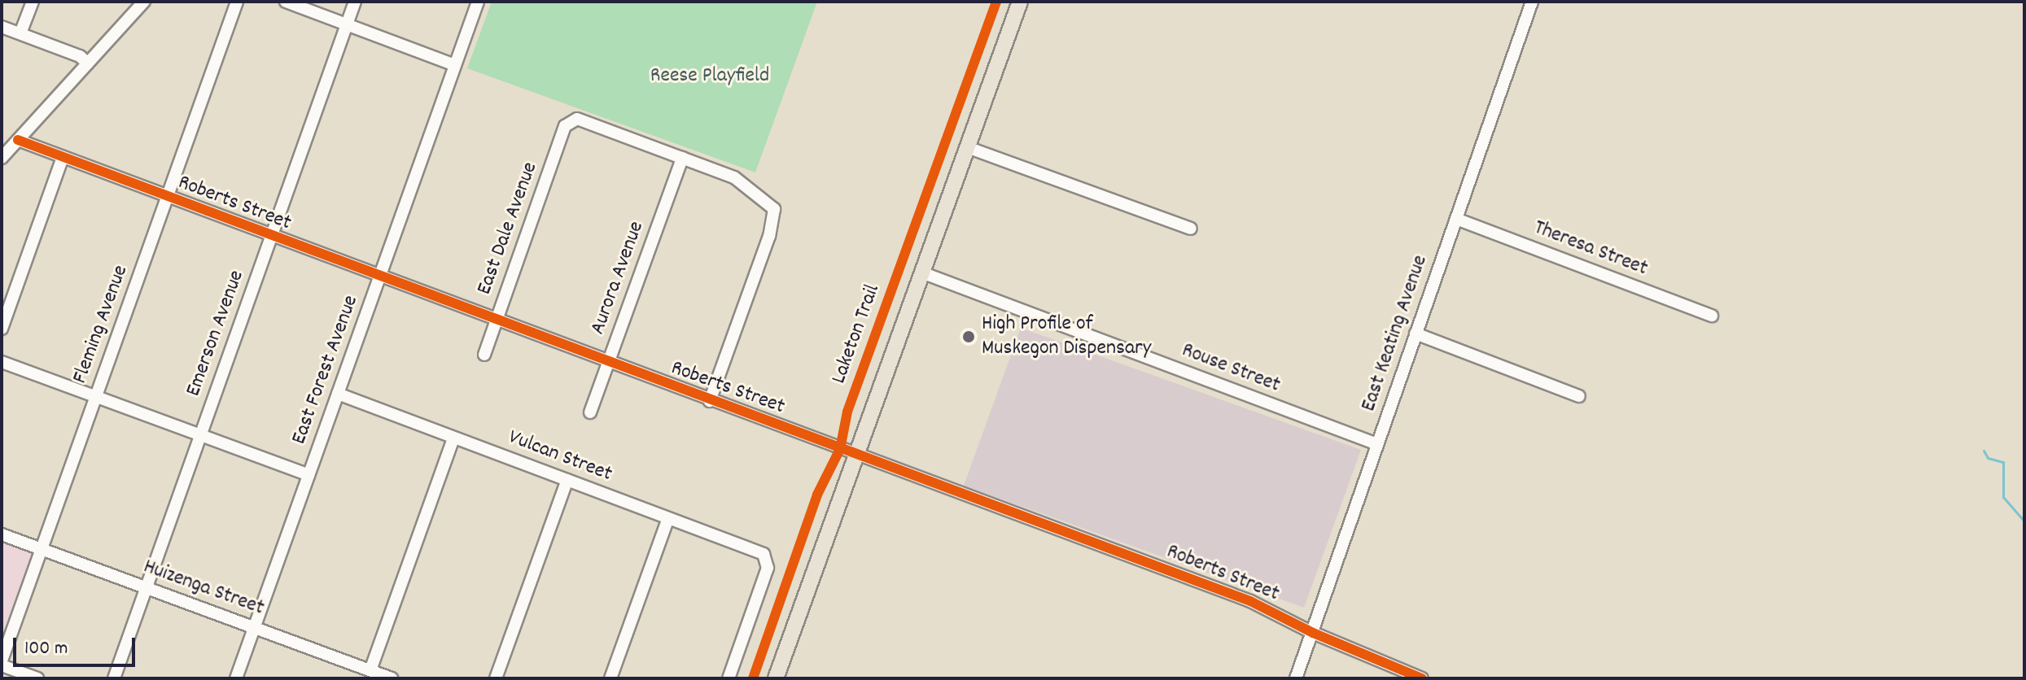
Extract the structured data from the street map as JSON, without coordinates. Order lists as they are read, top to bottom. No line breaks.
{"streets":{"street":["Roberts Street","East Dale Avenue","Theresa Street","Aurora Avenue","Fleming Avenue","Emerson Avenue","East Keating Avenue","Rouse Street","East Forest Avenue","Vulcan Street","Huizenga Street"],"cycle path":["Laketon Trail"]},"crossings":[["Roberts Street","East Dale Avenue"],["Roberts Street","Aurora Avenue"],["Roberts Street","Fleming Avenue"],["Roberts Street","Emerson Avenue"],["Roberts Street","East Keating Avenue"],["Roberts Street","East Forest Avenue"],["East Dale Avenue","Aurora Avenue"],["Theresa Street","East Keating Avenue"],["Fleming Avenue","Huizenga Street"],["Emerson Avenue","Huizenga Street"],["East Keating Avenue","Rouse Street"],["East Forest Avenue","Vulcan Street"],["East Forest Avenue","Huizenga Street"]],"parks":["Reese Playfield"],"places":["High Profile of Muskegon Dispensary"],"scale_bar":"100 m"}
